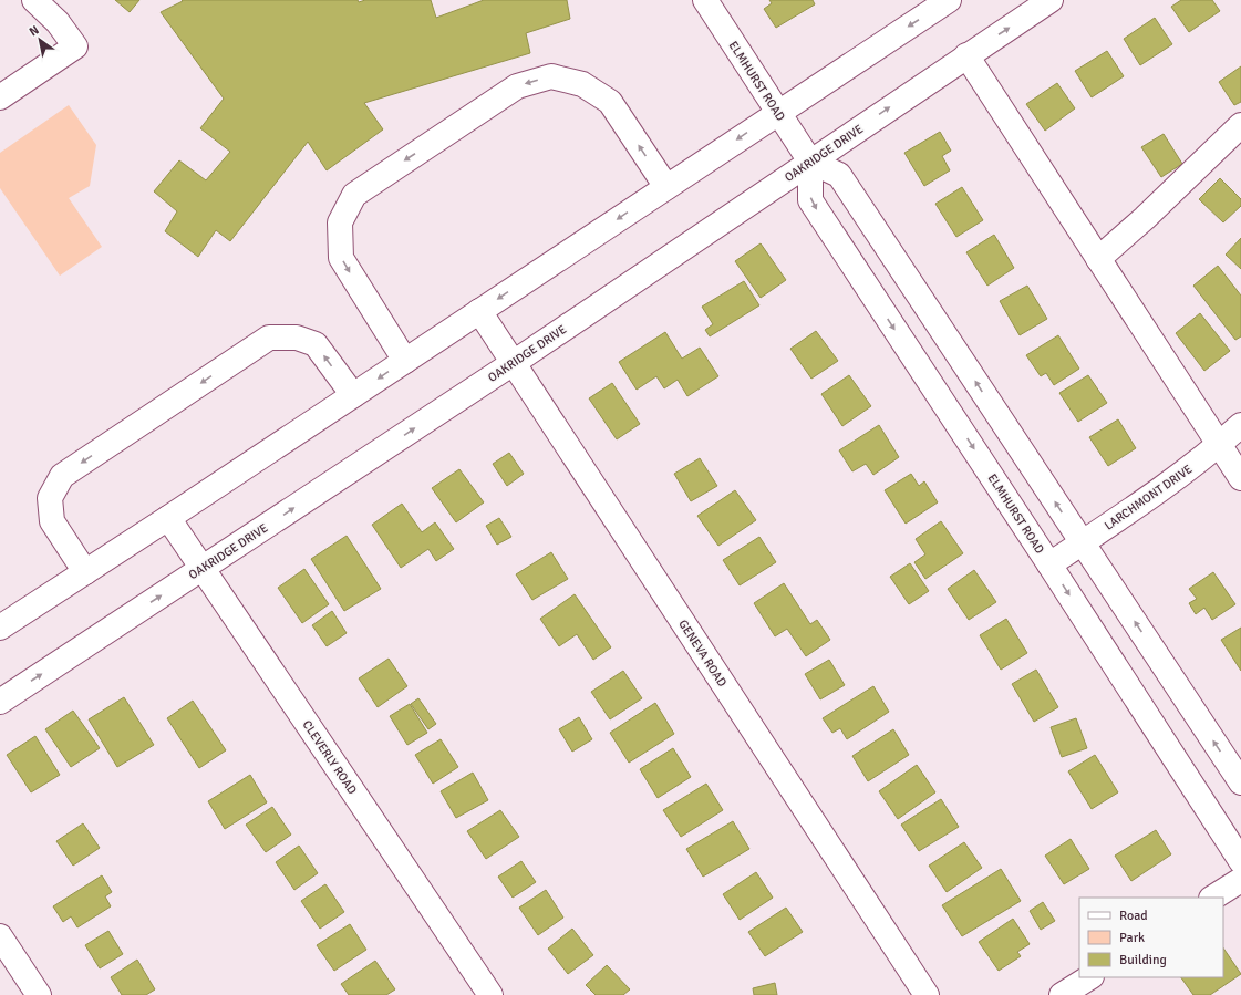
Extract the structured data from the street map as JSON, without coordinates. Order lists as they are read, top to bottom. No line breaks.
{"streets":{"street":["ELMHURST ROAD","OAKRIDGE DRIVE","LARCHMONT DRIVE","GENEVA ROAD","CLEVERLY ROAD"]},"crossings":[["ELMHURST ROAD","OAKRIDGE DRIVE"],["ELMHURST ROAD","LARCHMONT DRIVE"],["OAKRIDGE DRIVE","GENEVA ROAD"],["OAKRIDGE DRIVE","CLEVERLY ROAD"]],"legend":["Road","Park","Building"],"north":"top left"}
